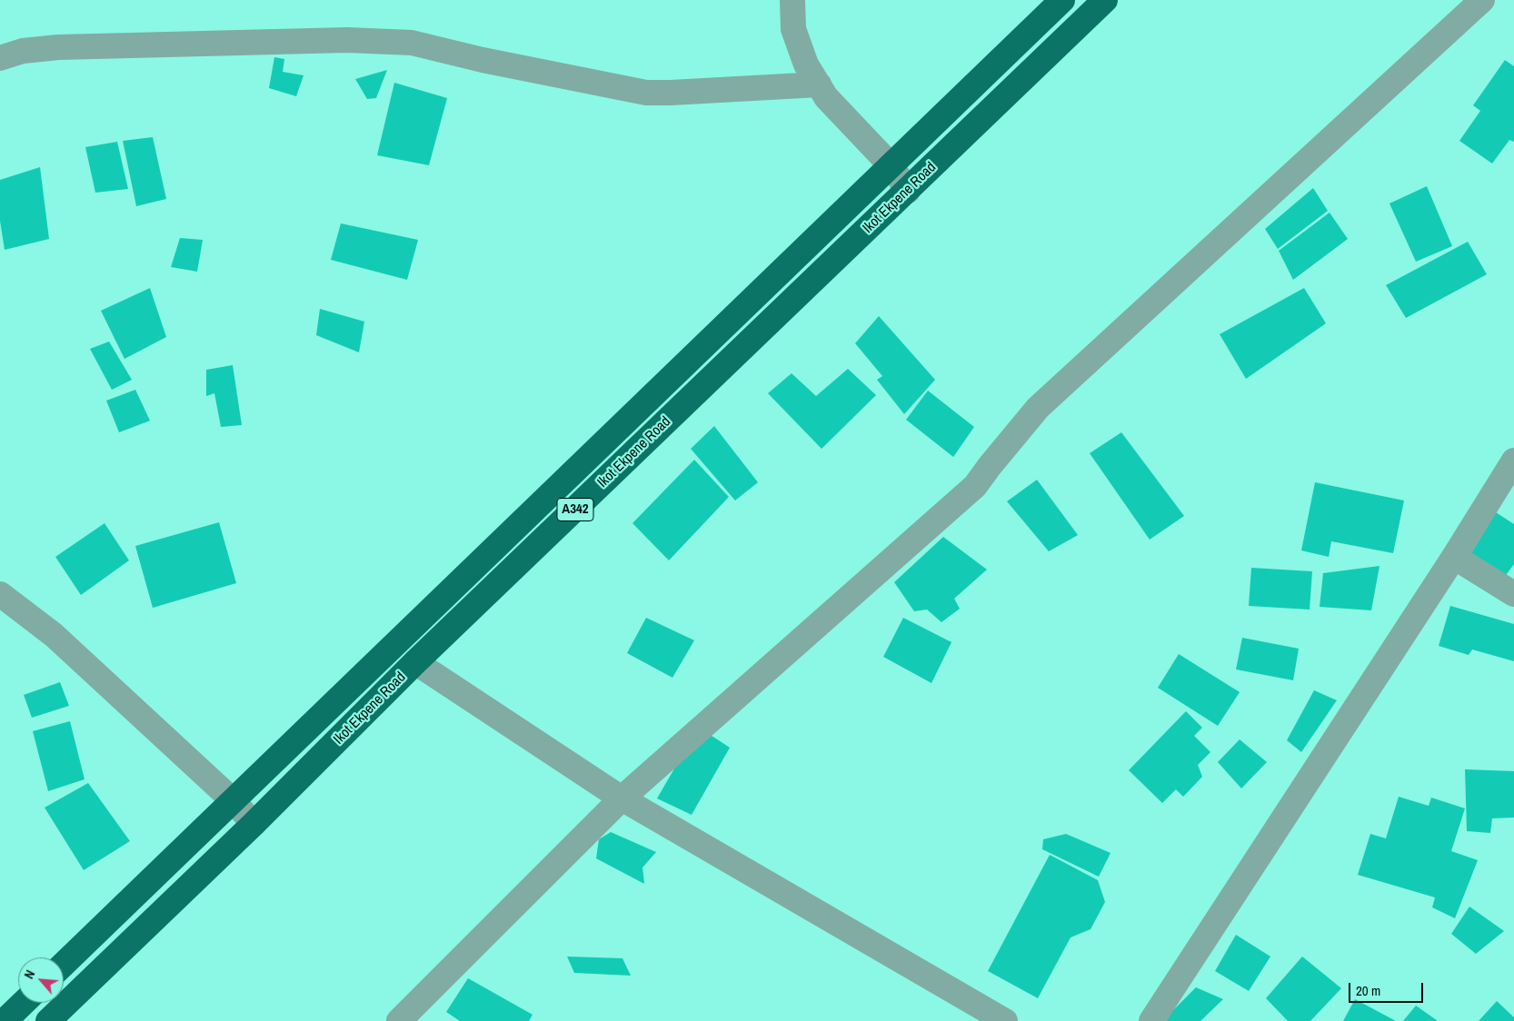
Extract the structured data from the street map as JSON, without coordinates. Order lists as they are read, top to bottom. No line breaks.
{"streets":{"highway":["Ikot Ekpene Road","A342"]},"scale_bar":"20 m","north":"top left"}
